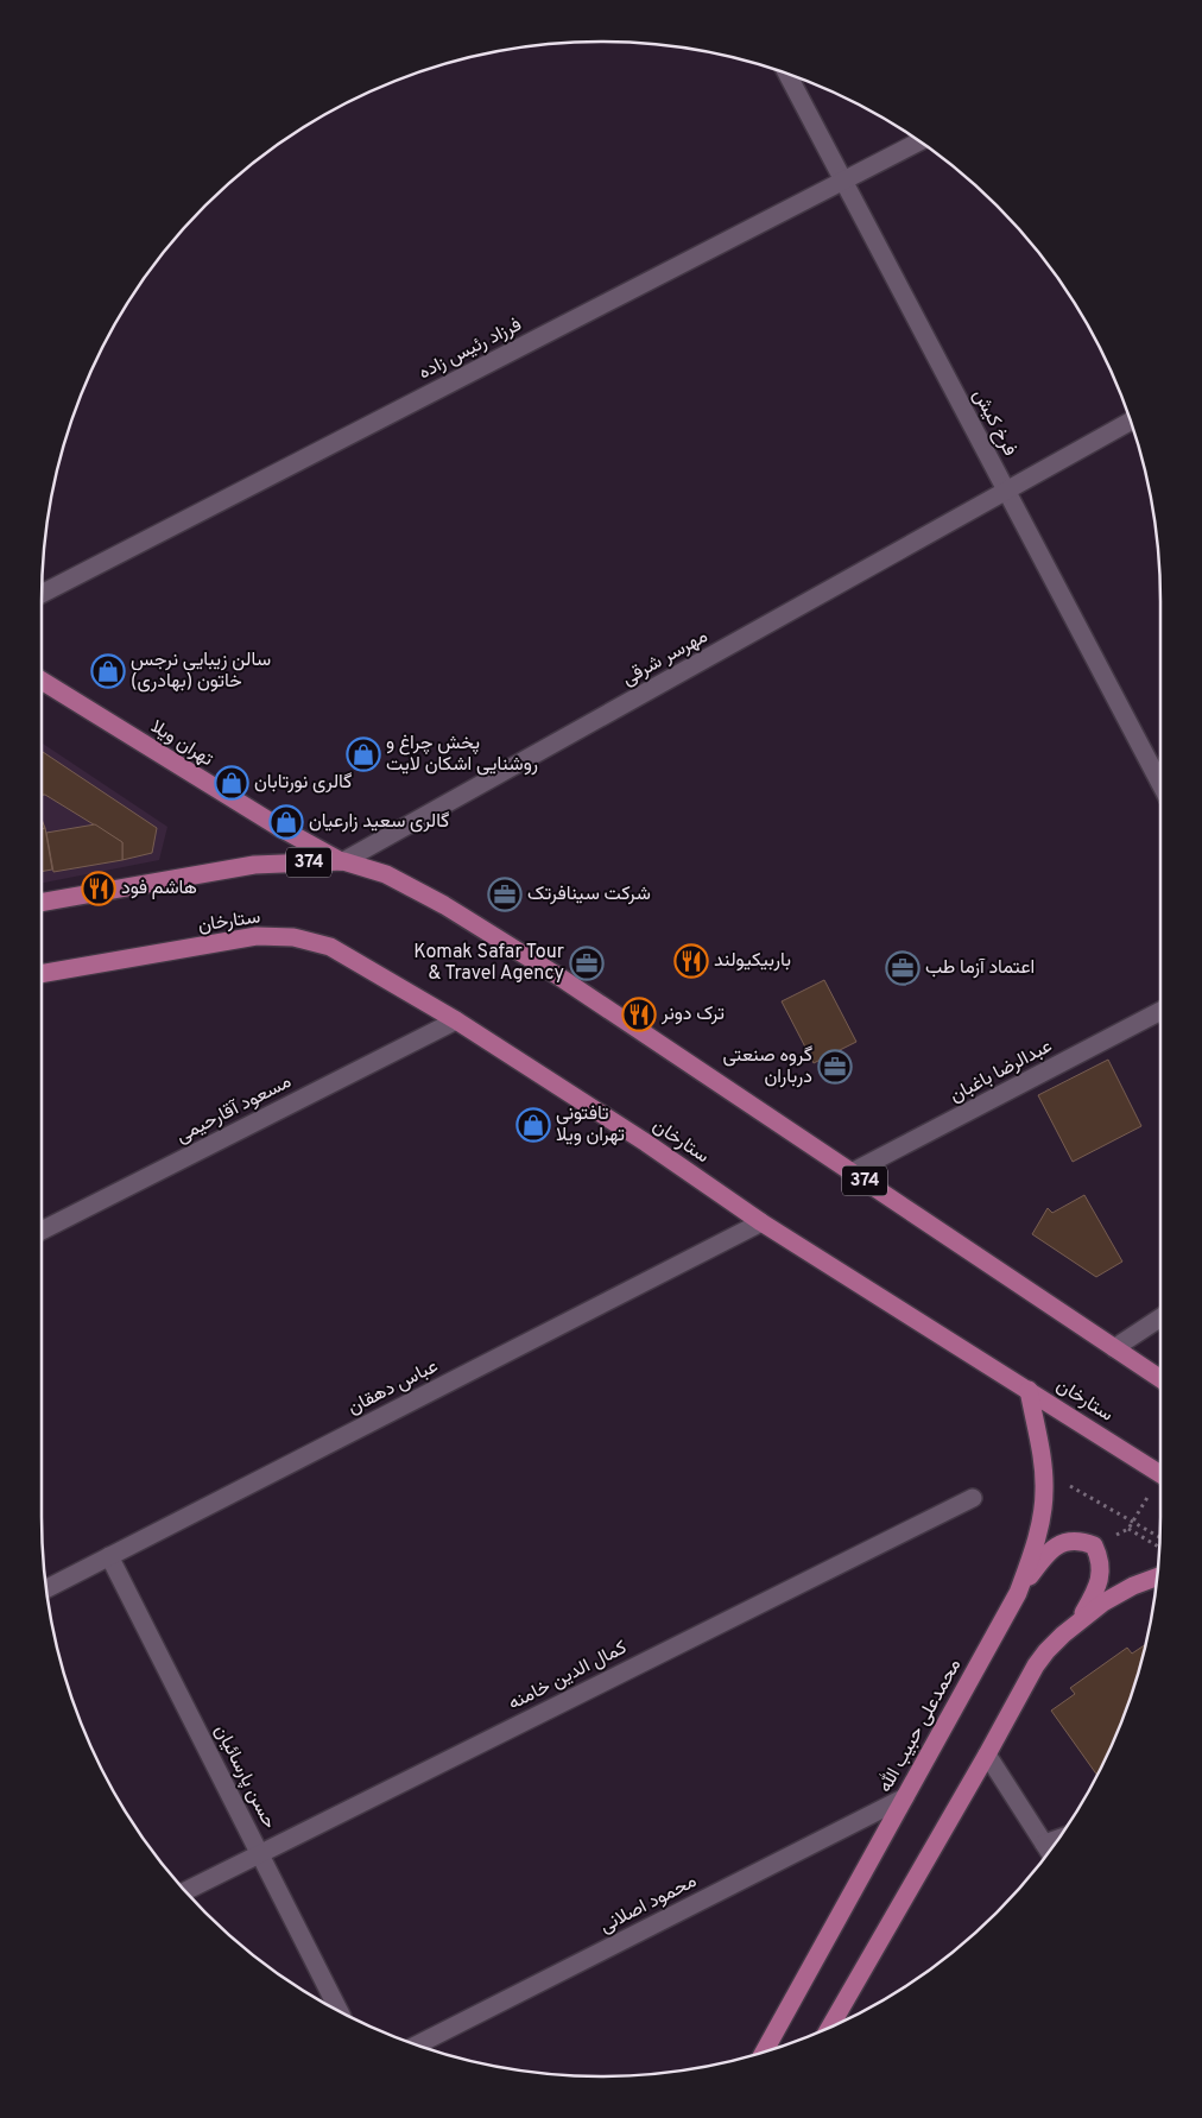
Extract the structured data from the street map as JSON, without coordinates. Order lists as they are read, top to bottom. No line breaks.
{"streets":{"main road":["تهران ویلا","374","ستارخان","محمدعلی حبیب الله"],"street":["فرزاد رئیس زاده","فرخ کیش","مهرسر شرقی","عبدالرضا باغبان","مسعود آقارحیمی","عباس دهقان","کمال الدین خامنه","حسن پارسائیان","محمود اصلانی"]},"crossings":[["فرزاد رئیس زاده","فرخ کیش"],["فرخ کیش","مهرسر شرقی"],["مهرسر شرقی","تهران ویلا"],["مهرسر شرقی","374"],["تهران ویلا","374"],["374","عبدالرضا باغبان"],["ستارخان","مسعود آقارحیمی"],["ستارخان","عباس دهقان"],["ستارخان","محمدعلی حبیب الله"],["عباس دهقان","حسن پارسائیان"],["کمال الدین خامنه","حسن پارسائیان"],["محمدعلی حبیب الله","محمود اصلانی"]],"places":{"shop":["سالن زیبایی نرجس خاتون (بهادری)","پخش چراغ و روشنایی اشکان لایت","گالری نورتابان","گالری سعید زارعیان","تافتونی تهران ویلا"],"restaurant":["هاشم فود","باربیکیولند","ترک دونر"],"office":["شرکت سینافرتک","Komak Safar Tour & Travel Agency","اعتماد آزما طب","گروه صنعتی درباران"]}}
